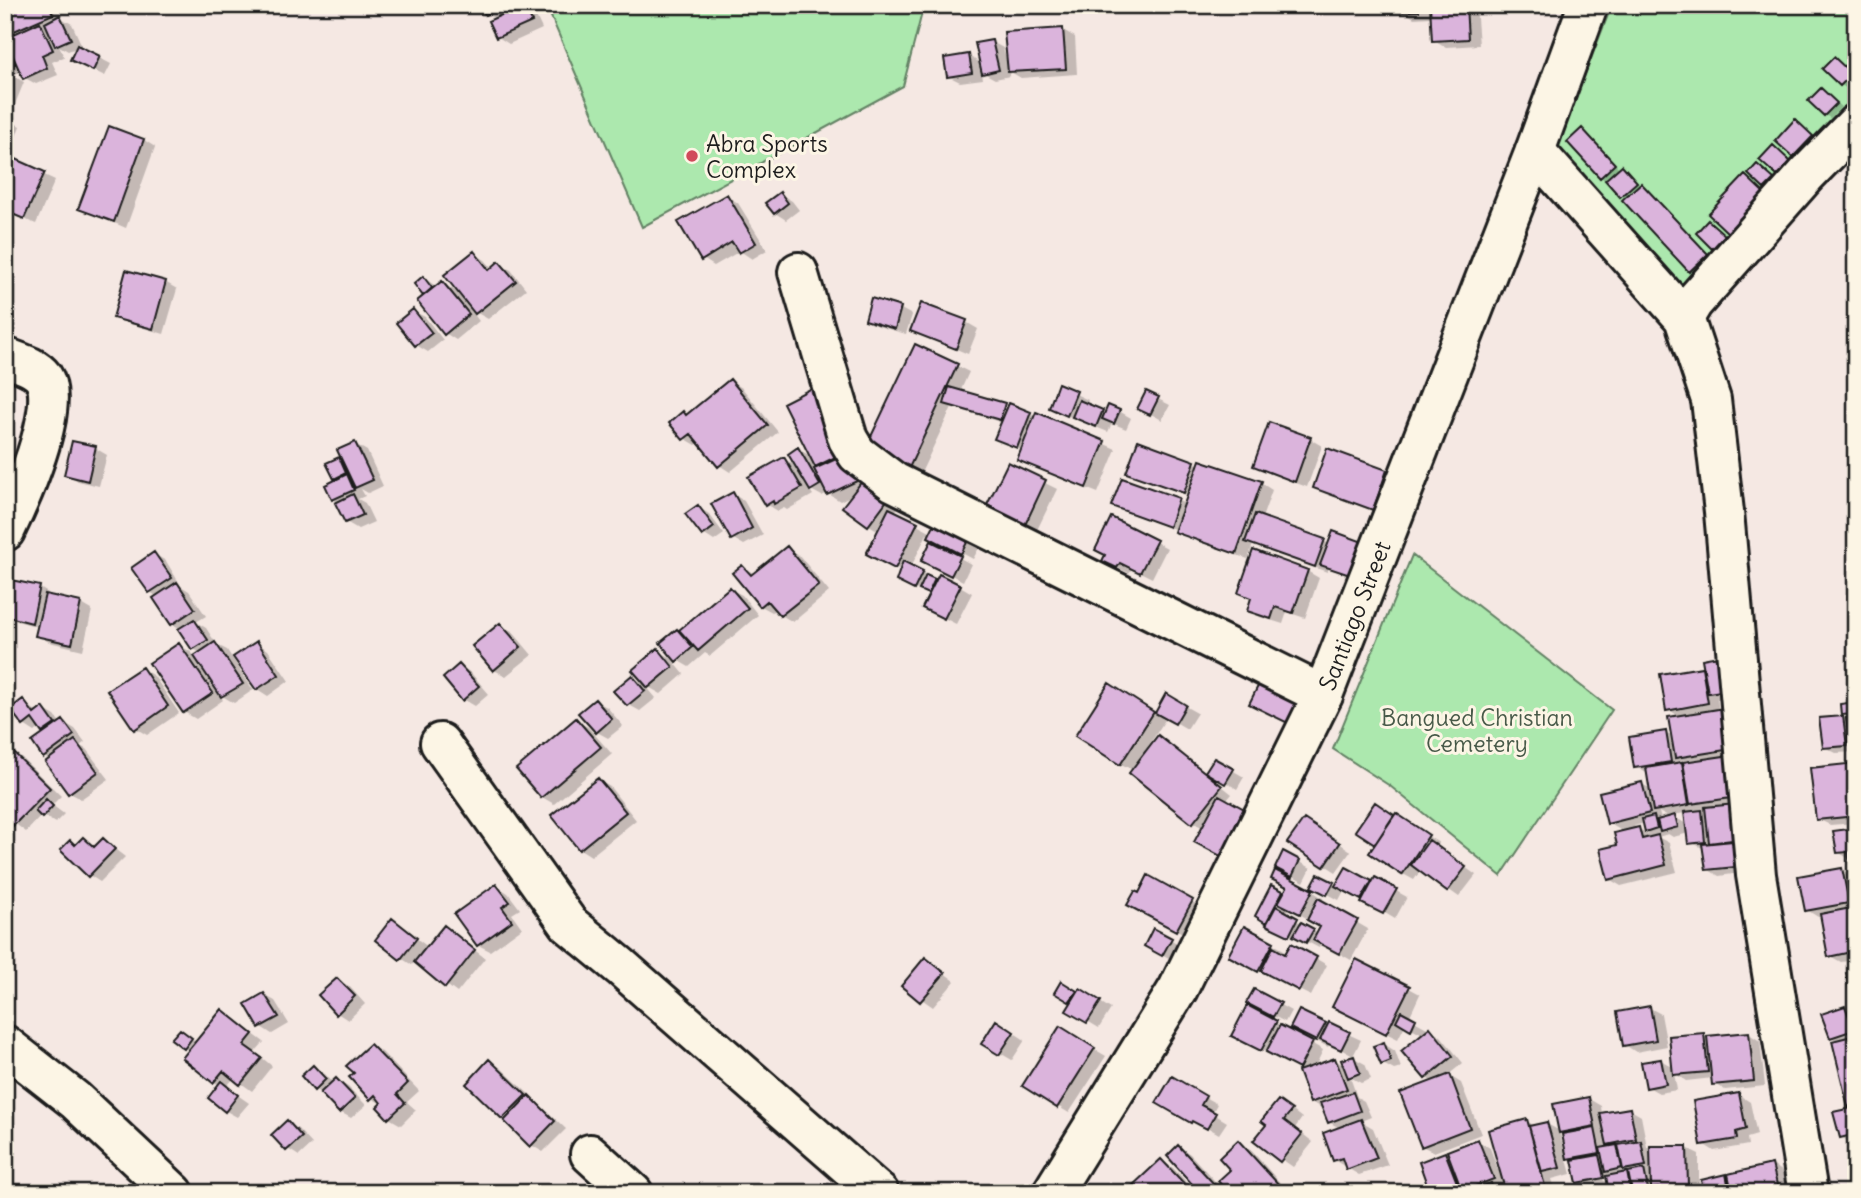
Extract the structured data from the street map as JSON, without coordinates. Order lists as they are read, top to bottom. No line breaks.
{"streets":{"street":["Santiago Street"]},"parks":["Bangued Christian Cemetery"],"places":["Abra Sports Complex"]}
